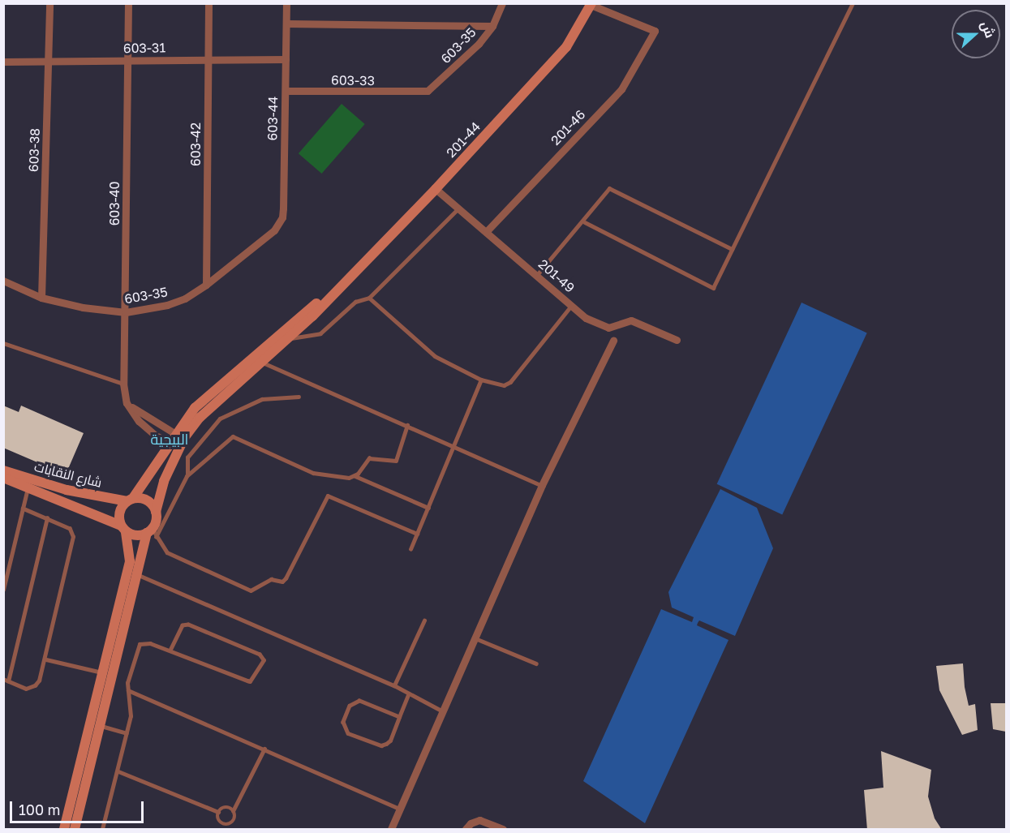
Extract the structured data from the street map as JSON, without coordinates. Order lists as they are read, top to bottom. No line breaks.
{"streets":{"street":["603-35","603-31","603-33","603-44","201-46","201-44","603-42","603-38","603-40","201-49","شارع النقابات"]},"crossings":[["603-35","603-33"],["603-35","603-44"],["603-35","603-42"],["603-35","603-38"],["603-35","603-40"],["603-31","603-44"],["603-31","603-42"],["603-31","603-38"],["603-31","603-40"],["603-33","603-44"],["201-46","201-44"],["201-46","201-49"],["201-44","603-40"],["201-44","201-49"],["201-44","شارع النقابات"]],"districts":["البيجية"],"scale_bar":"100 m","north":"right"}
